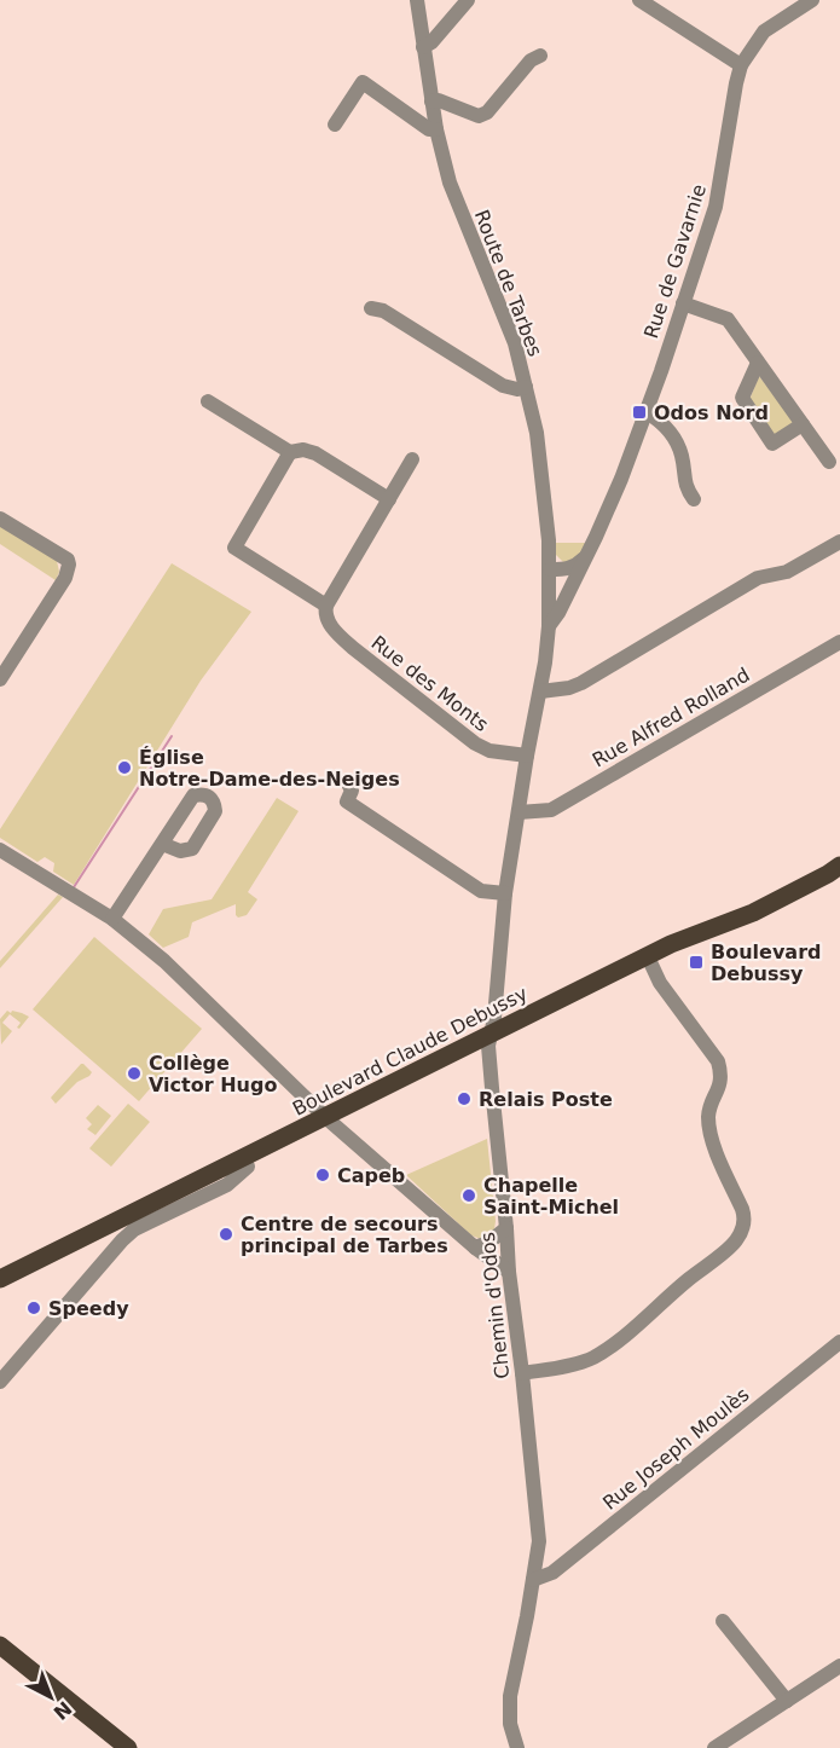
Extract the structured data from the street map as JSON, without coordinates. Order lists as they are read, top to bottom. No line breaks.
{"streets":{"main road":["Boulevard Claude Debussy"],"street":["Rue de Gavarnie","Route de Tarbes","Rue des Monts","Rue Alfred Rolland","Chemin d'Odos","Rue Joseph Moulès"]},"crossings":[["Rue de Gavarnie","Route de Tarbes"],["Route de Tarbes","Chemin d'Odos"],["Rue des Monts","Chemin d'Odos"],["Rue Alfred Rolland","Chemin d'Odos"],["Boulevard Claude Debussy","Chemin d'Odos"],["Chemin d'Odos","Rue Joseph Moulès"]],"places":{"transit":["Odos Nord","Boulevard Debussy"],"other":["Église Notre-Dame-des-Neiges","Collège Victor Hugo","Relais Poste","Capeb","Chapelle Saint-Michel","Centre de secours principal de Tarbes","Speedy"]},"north":"bottom right"}
